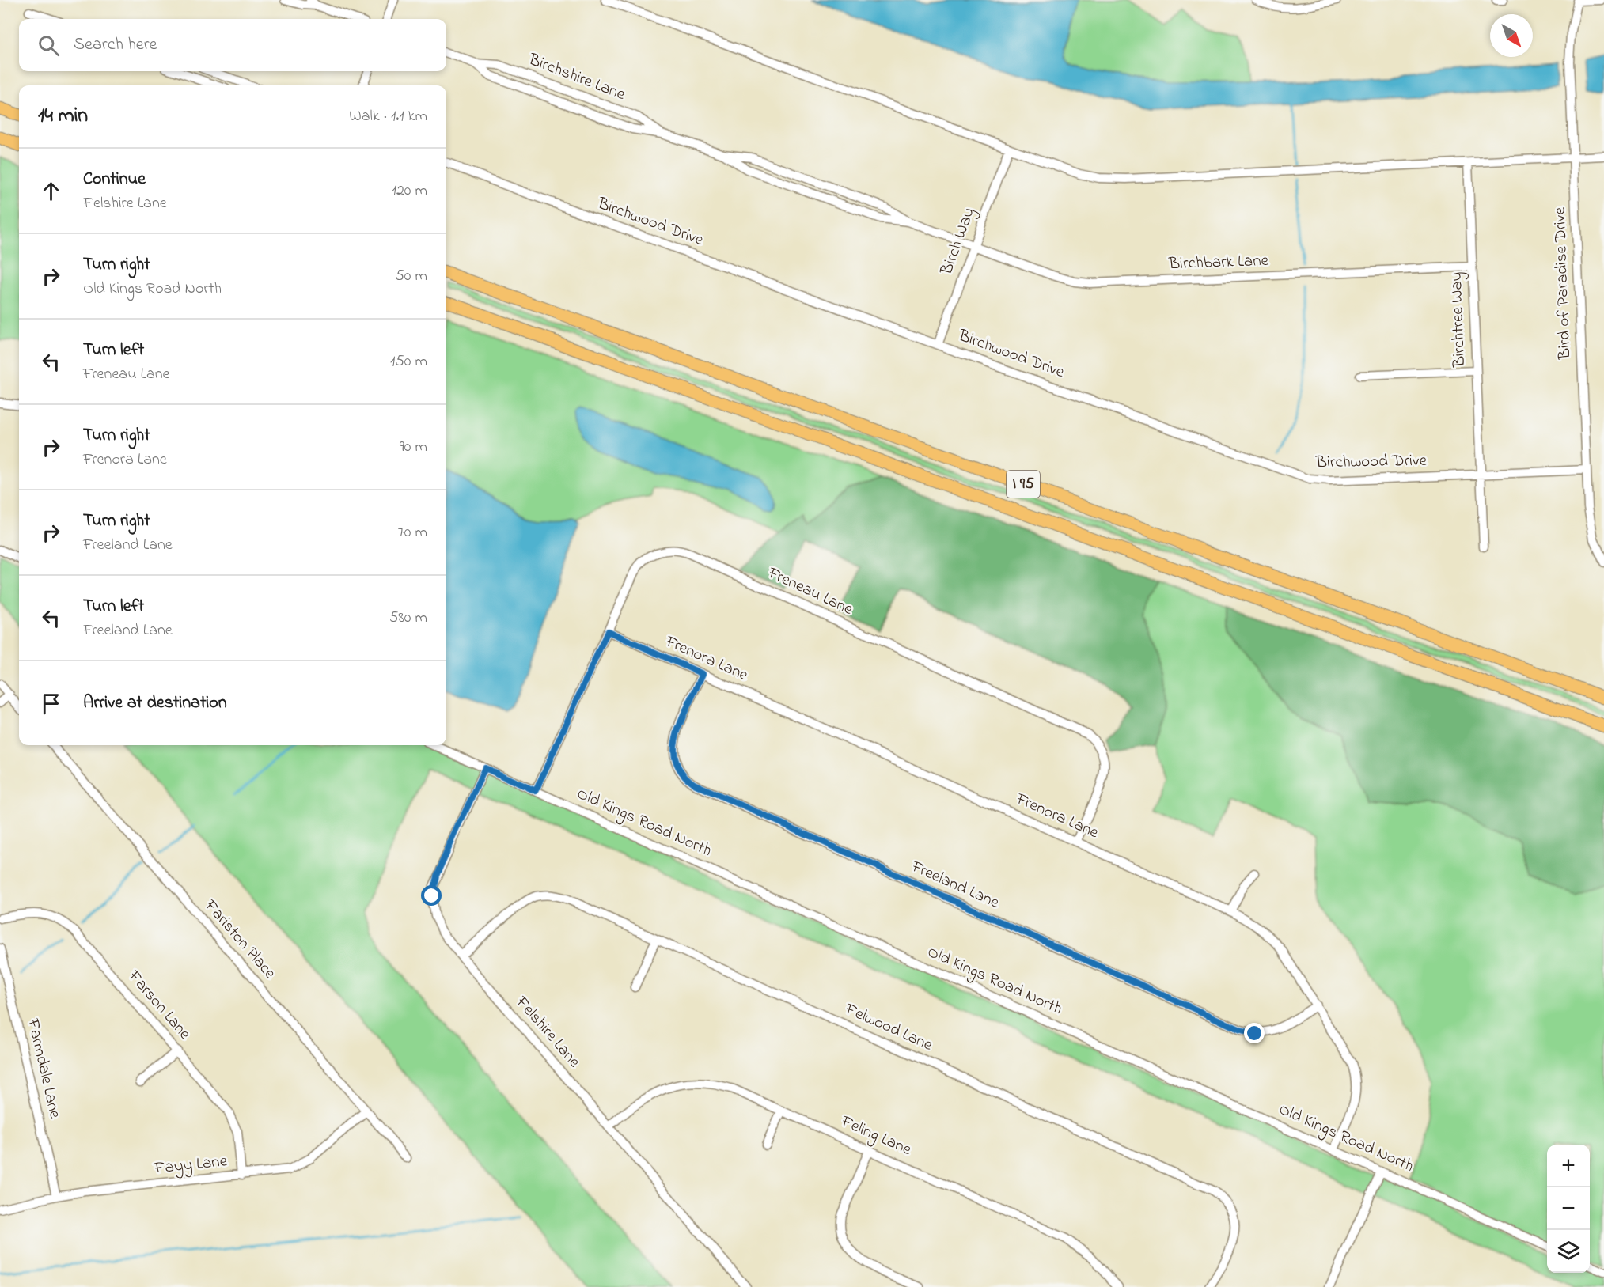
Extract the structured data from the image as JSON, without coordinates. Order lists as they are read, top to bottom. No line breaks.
{"streets":{"highway":["I 95"],"street":["Birchshire Lane","Birchwood Drive","Birch Way","Birchbark Lane","Bird of Paradise Drive","Birchtree Way","Freneau Lane","Frenora Lane","Old Kings Road North","Freeland Lane","Fariston Place","Farson Lane","Felwood Lane","Felshire Lane","Farmdale Lane","Feling Lane","Fayy Lane"]},"crossings":[["Birchshire Lane","Birch Way"],["Birchshire Lane","Birchbark Lane"],["Birchwood Drive","Birch Way"],["Birchwood Drive","Bird of Paradise Drive"],["Birchwood Drive","Birchtree Way"],["Birch Way","Birchbark Lane"],["Birchbark Lane","Birchtree Way"],["Freneau Lane","Frenora Lane"],["Freneau Lane","Old Kings Road North"],["Frenora Lane","Old Kings Road North"],["Frenora Lane","Freeland Lane"],["Old Kings Road North","Felshire Lane"],["Fariston Place","Fayy Lane"],["Farson Lane","Fayy Lane"],["Felwood Lane","Felshire Lane"],["Felshire Lane","Feling Lane"],["Farmdale Lane","Fayy Lane"]],"north":"bottom right","page":{"search":"Search here","heading":["14 min","Walk · 1.1 km"],"list":[["Continue","Felshire Lane","120 m"],["Turn right","Old Kings Road North","50 m"],["Turn left","Freneau Lane","150 m"],["Turn right","Frenora Lane","90 m"],["Turn right","Freeland Lane","70 m"],["Turn left","Freeland Lane","580 m"],"Arrive at destination"],"map_buttons":["+","−"]}}
